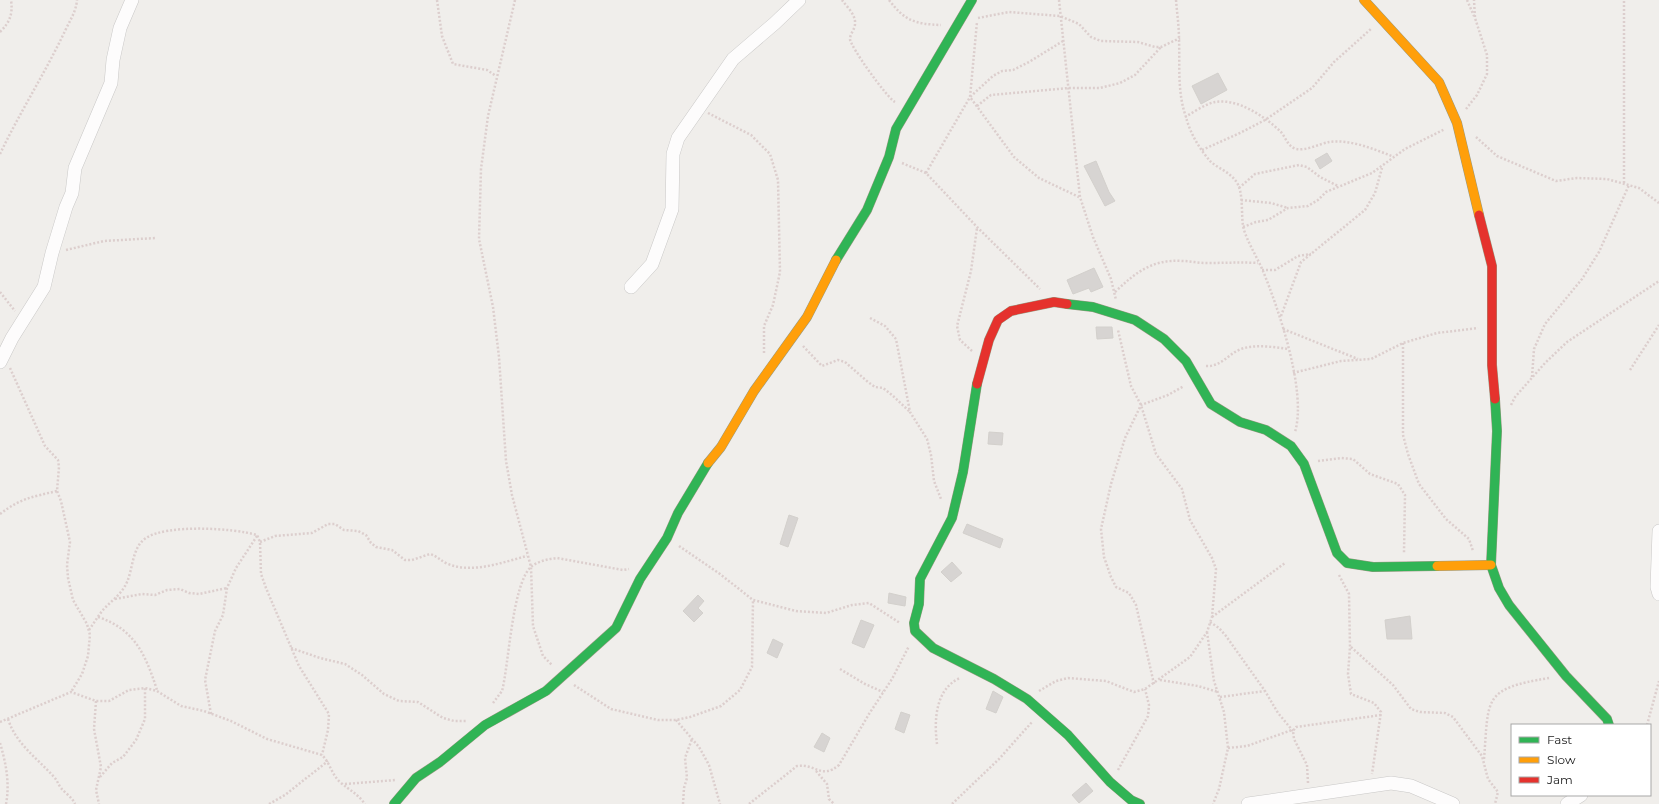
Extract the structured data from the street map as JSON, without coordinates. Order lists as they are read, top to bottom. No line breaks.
{"legend":["Fast","Slow","Jam"]}
